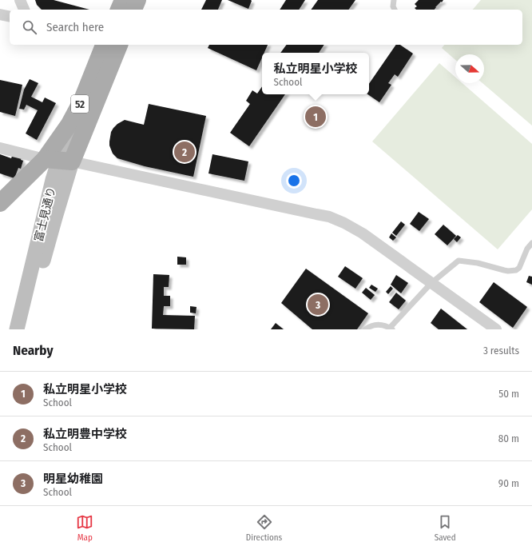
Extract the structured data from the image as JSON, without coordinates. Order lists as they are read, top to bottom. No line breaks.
{"streets":{"main road":["52"],"street":["富士見通り"]},"crossings":[["52","富士見通り"]],"north":"right","page":{"search":"Search here","popup":["私立明星小学校","School"],"pins":["1","2","3"],"heading":["Nearby","3 results"],"list":[{"mark":"1","name":"私立明星小学校","note":"School","value":"50 m"},{"mark":"2","name":"私立明豊中学校","note":"School","value":"80 m"},{"mark":"3","name":"明星幼稚園","note":"School","value":"90 m"}],"nav":["Map","Directions","Saved"]}}
